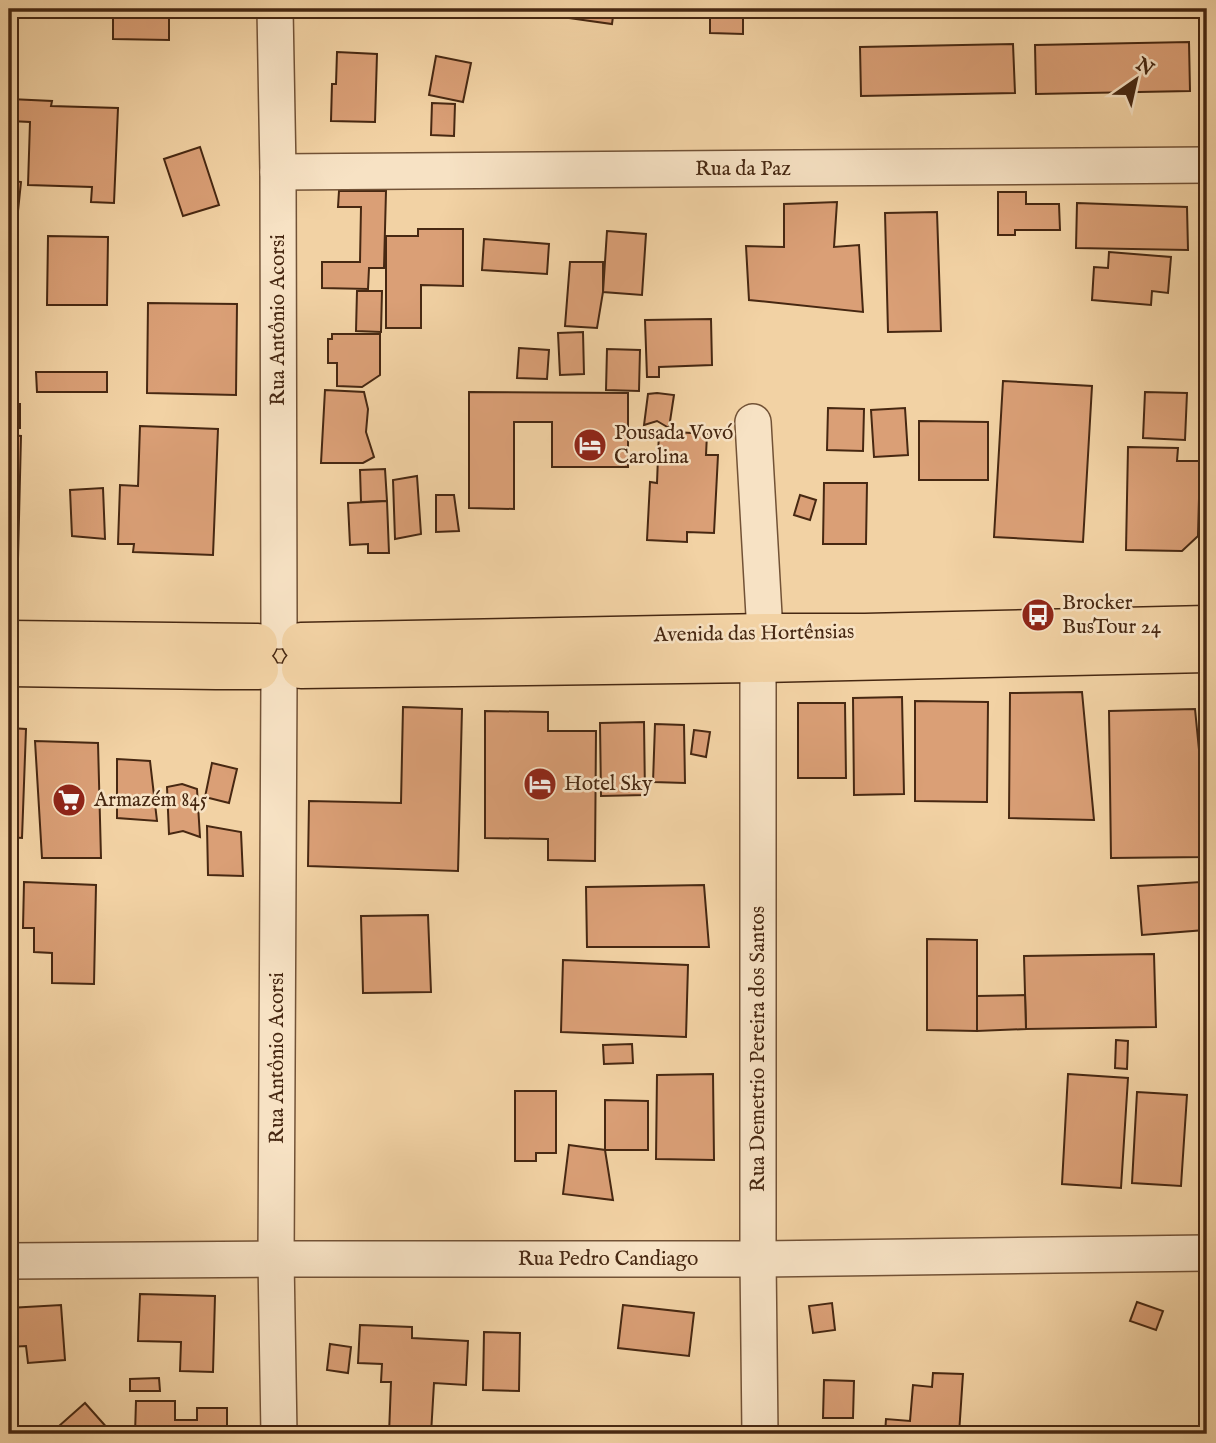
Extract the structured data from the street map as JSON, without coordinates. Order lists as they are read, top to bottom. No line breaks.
{"streets":{"main road":["Avenida das Hortênsias"],"street":["Rua da Paz","Rua Antônio Acorsi","Rua Demetrio Pereira dos Santos","Rua Pedro Candiago"]},"crossings":[["Rua da Paz","Rua Antônio Acorsi"],["Rua Antônio Acorsi","Avenida das Hortênsias"],["Rua Antônio Acorsi","Rua Pedro Candiago"],["Avenida das Hortênsias","Rua Demetrio Pereira dos Santos"],["Rua Demetrio Pereira dos Santos","Rua Pedro Candiago"]],"places":{"hotel":["Pousada Vovó Carolina","Hotel Sky"],"bus stop":["Brocker BusTour 24"],"supermarket":["Armazém 845"]},"north":"top right"}
